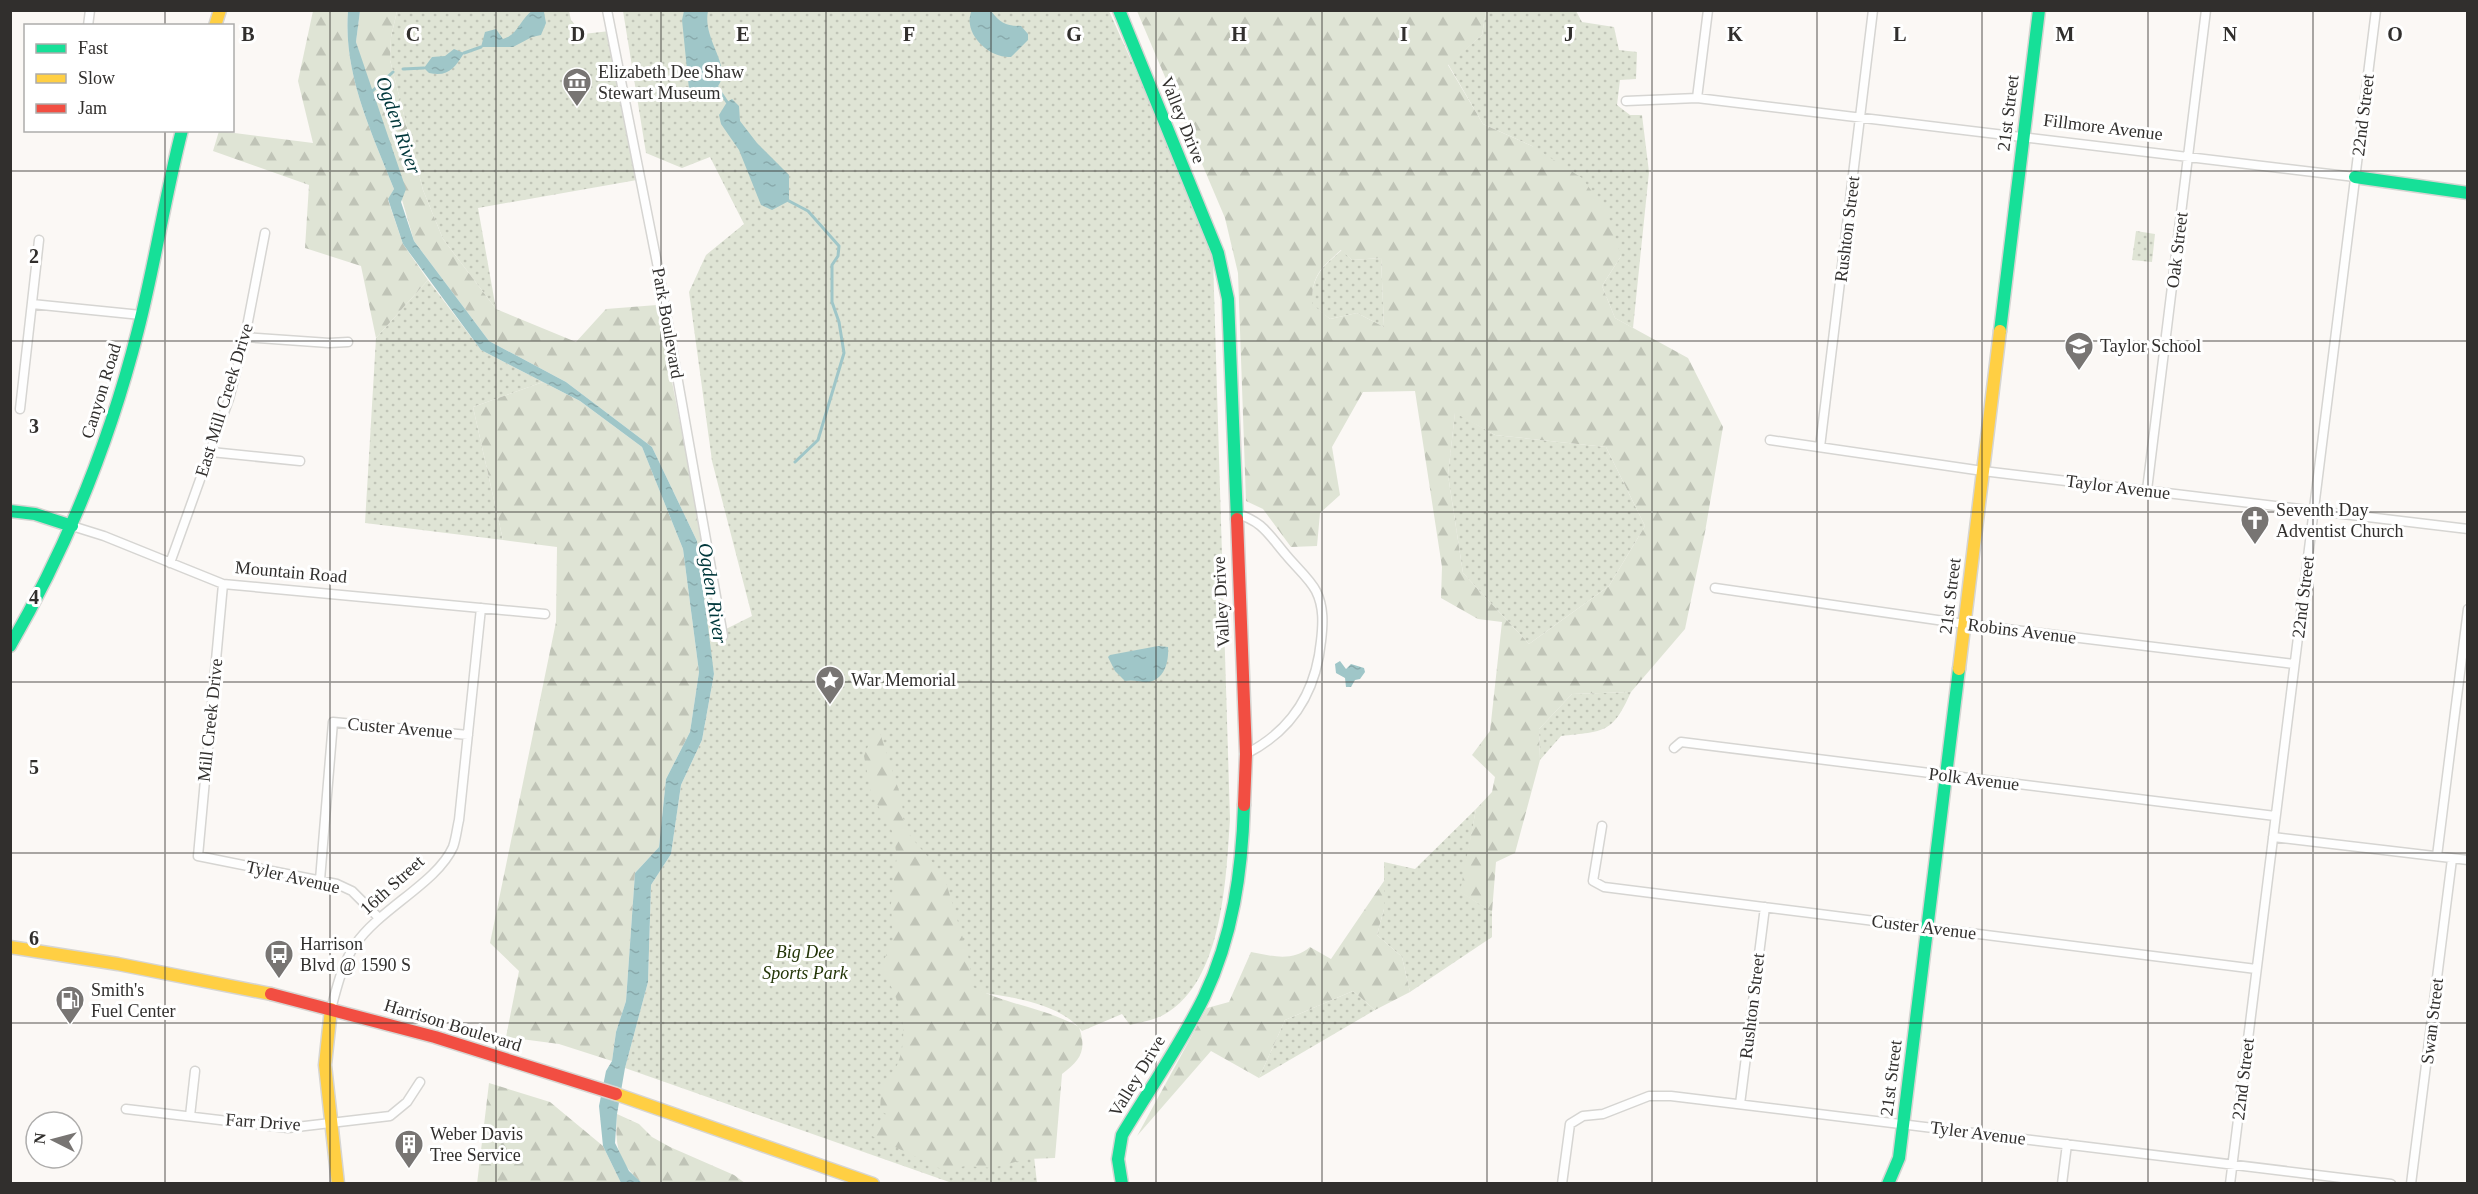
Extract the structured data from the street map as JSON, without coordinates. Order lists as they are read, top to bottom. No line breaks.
{"streets":{"street":["21st Street","22nd Street","Valley Drive","Fillmore Avenue","Rushton Street","Oak Street","Park Boulevard","Canyon Road","East Mill Creek Drive","Taylor Avenue","Mountain Road","Robins Avenue","Mill Creek Drive","Custer Avenue","Polk Avenue","Tyler Avenue","16th Street","Swan Street","Harrison Boulevard","Farr Drive"]},"crossings":[["21st Street","Fillmore Avenue"],["21st Street","Taylor Avenue"],["21st Street","Robins Avenue"],["21st Street","Custer Avenue"],["21st Street","Polk Avenue"],["21st Street","Tyler Avenue"],["22nd Street","Fillmore Avenue"],["22nd Street","Taylor Avenue"],["22nd Street","Robins Avenue"],["22nd Street","Custer Avenue"],["22nd Street","Polk Avenue"],["22nd Street","Tyler Avenue"],["Fillmore Avenue","Rushton Street"],["Fillmore Avenue","Oak Street"],["Rushton Street","Taylor Avenue"],["Rushton Street","Custer Avenue"],["Rushton Street","Tyler Avenue"],["Oak Street","Taylor Avenue"],["Canyon Road","Mountain Road"],["East Mill Creek Drive","Mountain Road"],["Mountain Road","Mill Creek Drive"],["Mountain Road","16th Street"],["Mill Creek Drive","Tyler Avenue"],["Custer Avenue","Tyler Avenue"],["Custer Avenue","16th Street"],["Tyler Avenue","16th Street"],["16th Street","Harrison Boulevard"],["16th Street","Farr Drive"]],"water":["Ogden River"],"parks":["Big Dee Sports Park"],"places":{"museum":["Elizabeth Dee Shaw Stewart Museum"],"school or university":["Taylor School"],"church":["Seventh Day Adventist Church"],"place":["War Memorial"],"bus stop":["Harrison Blvd @ 1590 S"],"fuel station":["Smith's Fuel Center"],"building":["Weber Davis Tree Service"]},"legend":["Fast","Slow","Jam"],"north":"left","grid":{"columns":["B","C","D","E","F","G","H","I","J","K","L","M","N","O"],"rows":["2","3","4","5","6"]}}
